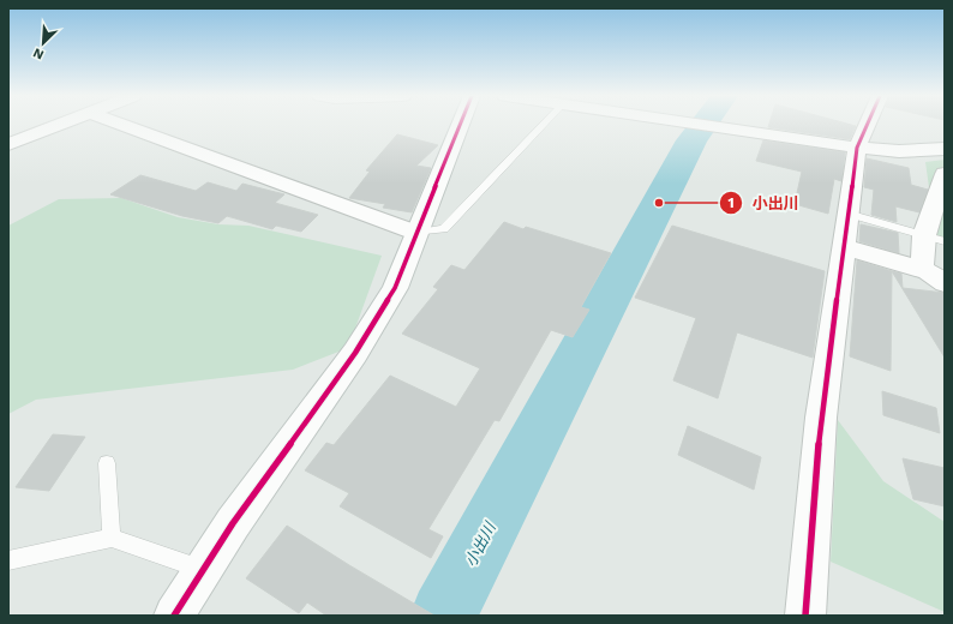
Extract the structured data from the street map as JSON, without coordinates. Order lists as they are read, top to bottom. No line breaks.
{"water":["小出川"],"places":["小出川"],"north":"bottom left"}
